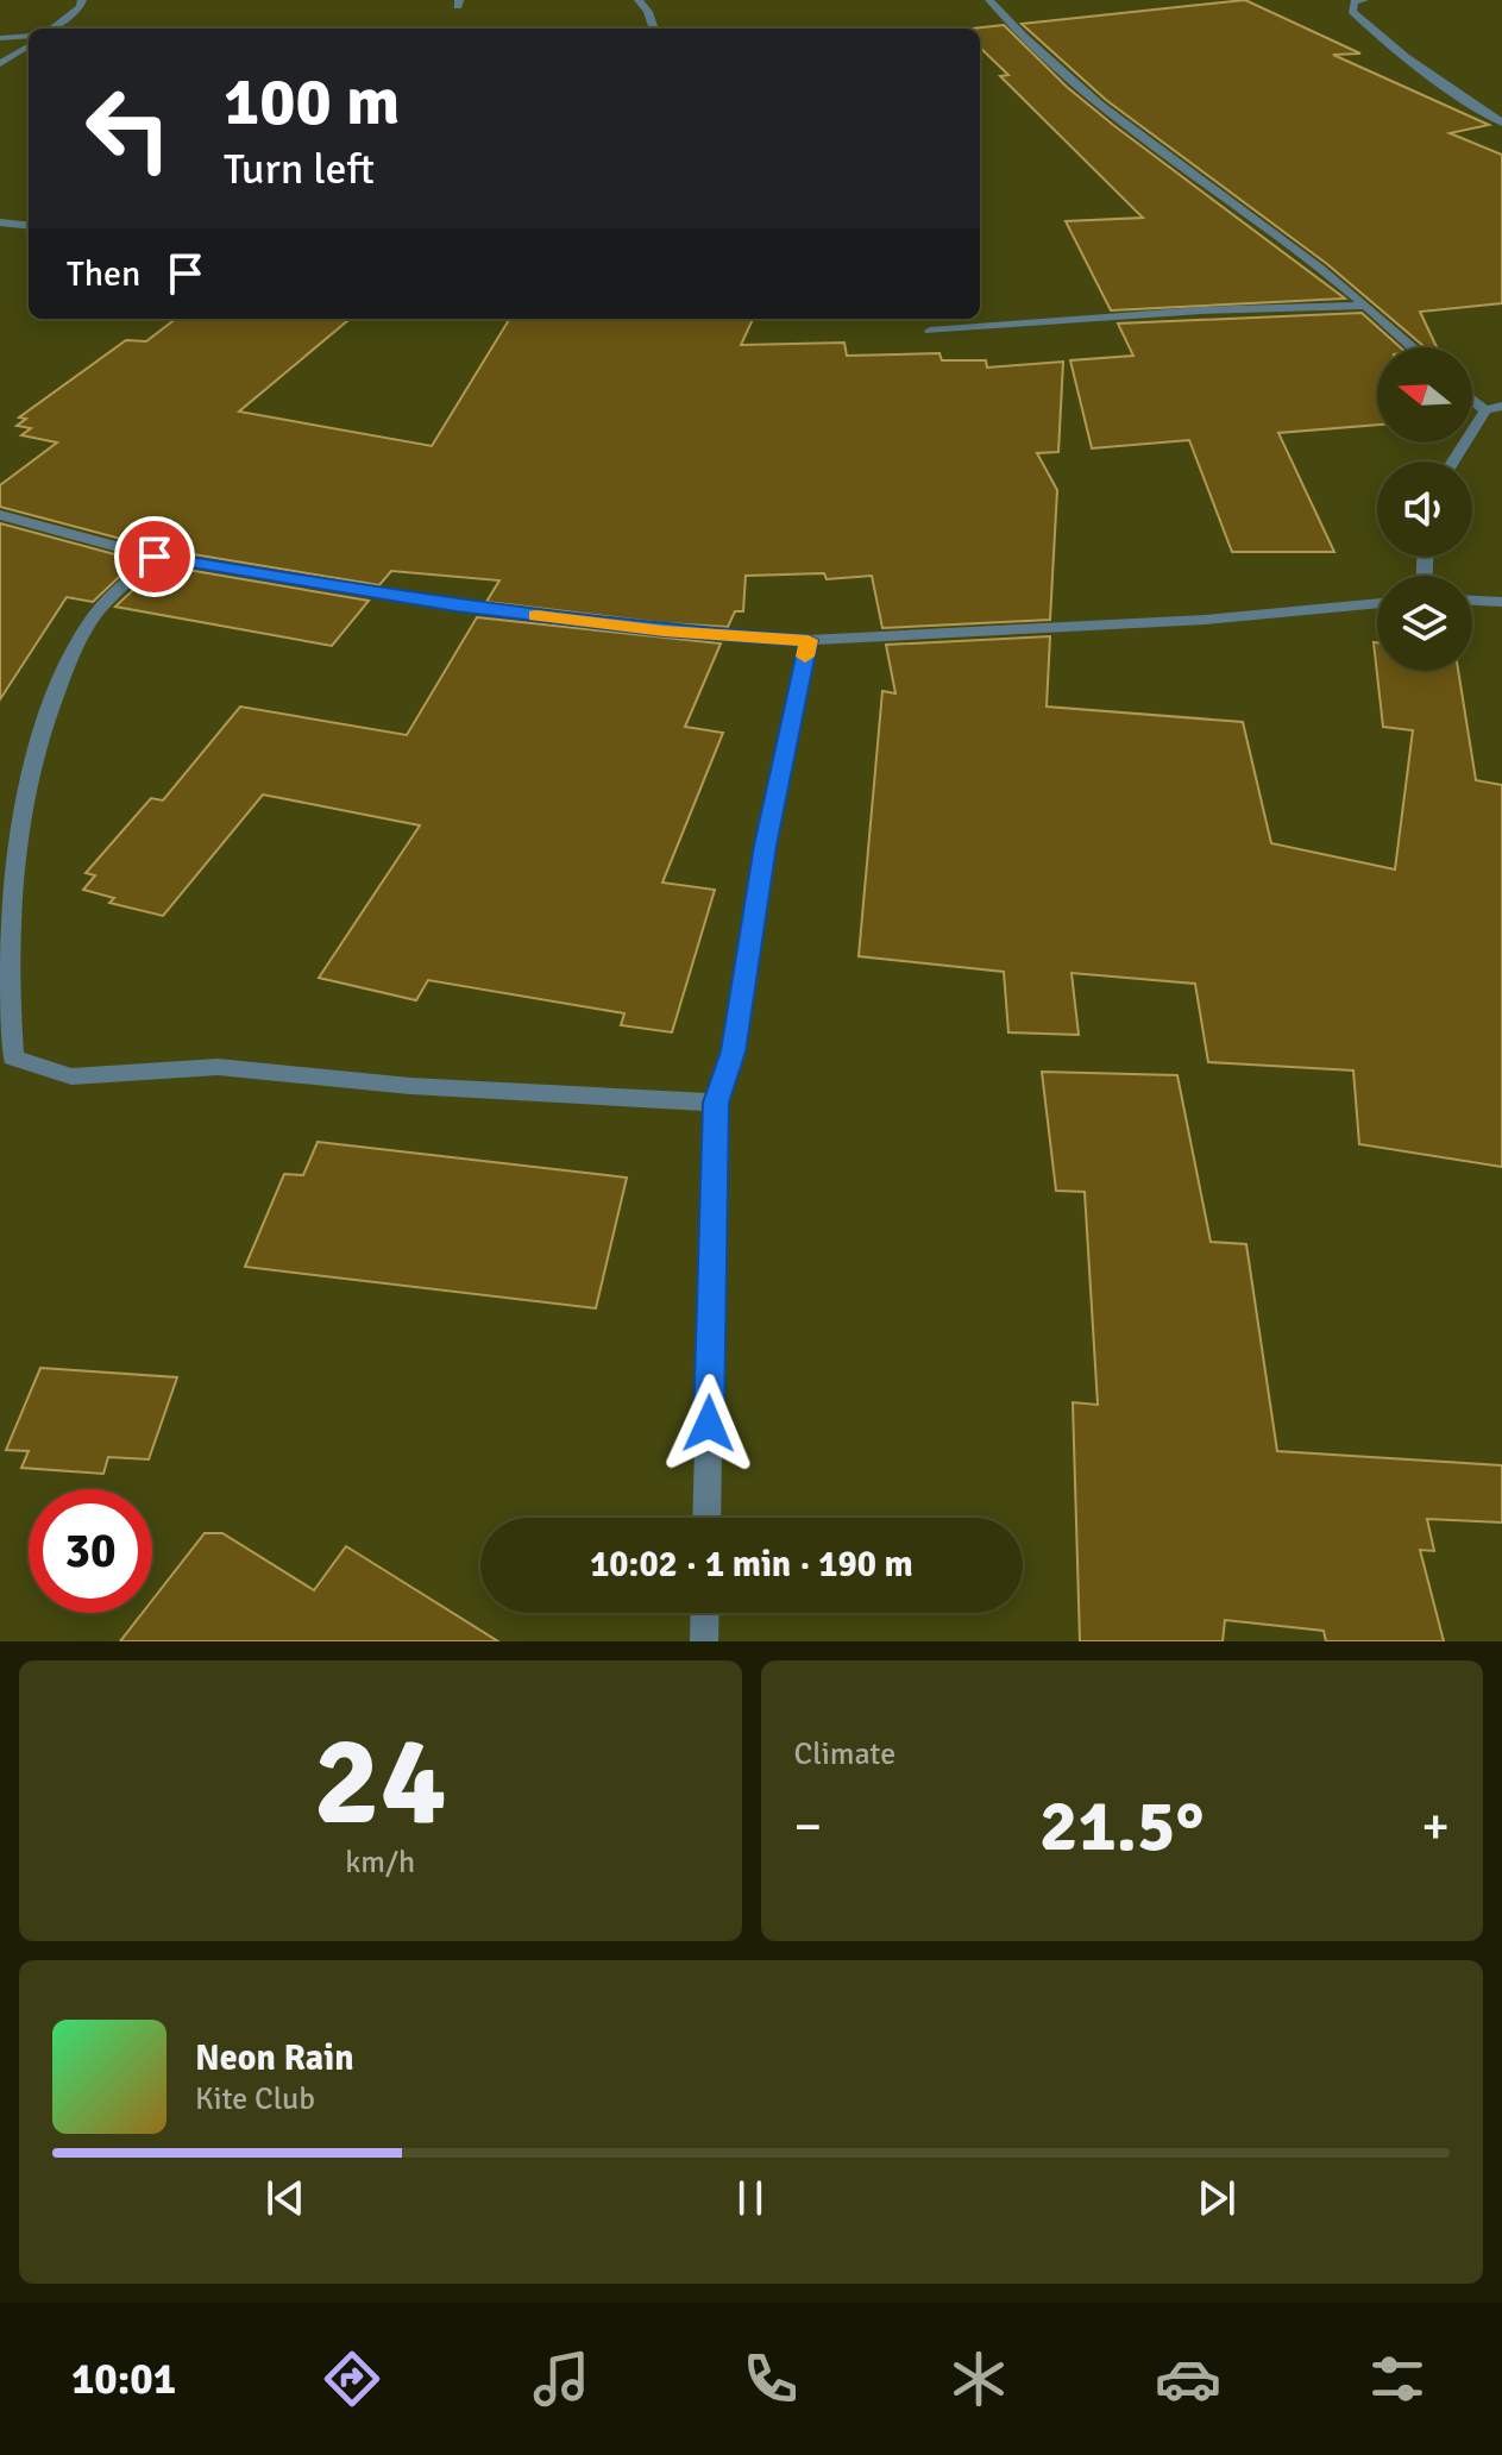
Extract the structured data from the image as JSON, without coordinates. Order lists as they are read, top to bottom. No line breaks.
{"north":"left","page":{"turn":["100 m","Turn left"],"then":"Then","limit":"30","trip":"10:02 · 1 min · 190 m","tile":[["24","km/h"],"Climate"],"heat":["−","21.5°","+"],"song":["Neon Rain","Kite Club"],"tabs":"10:01"}}
